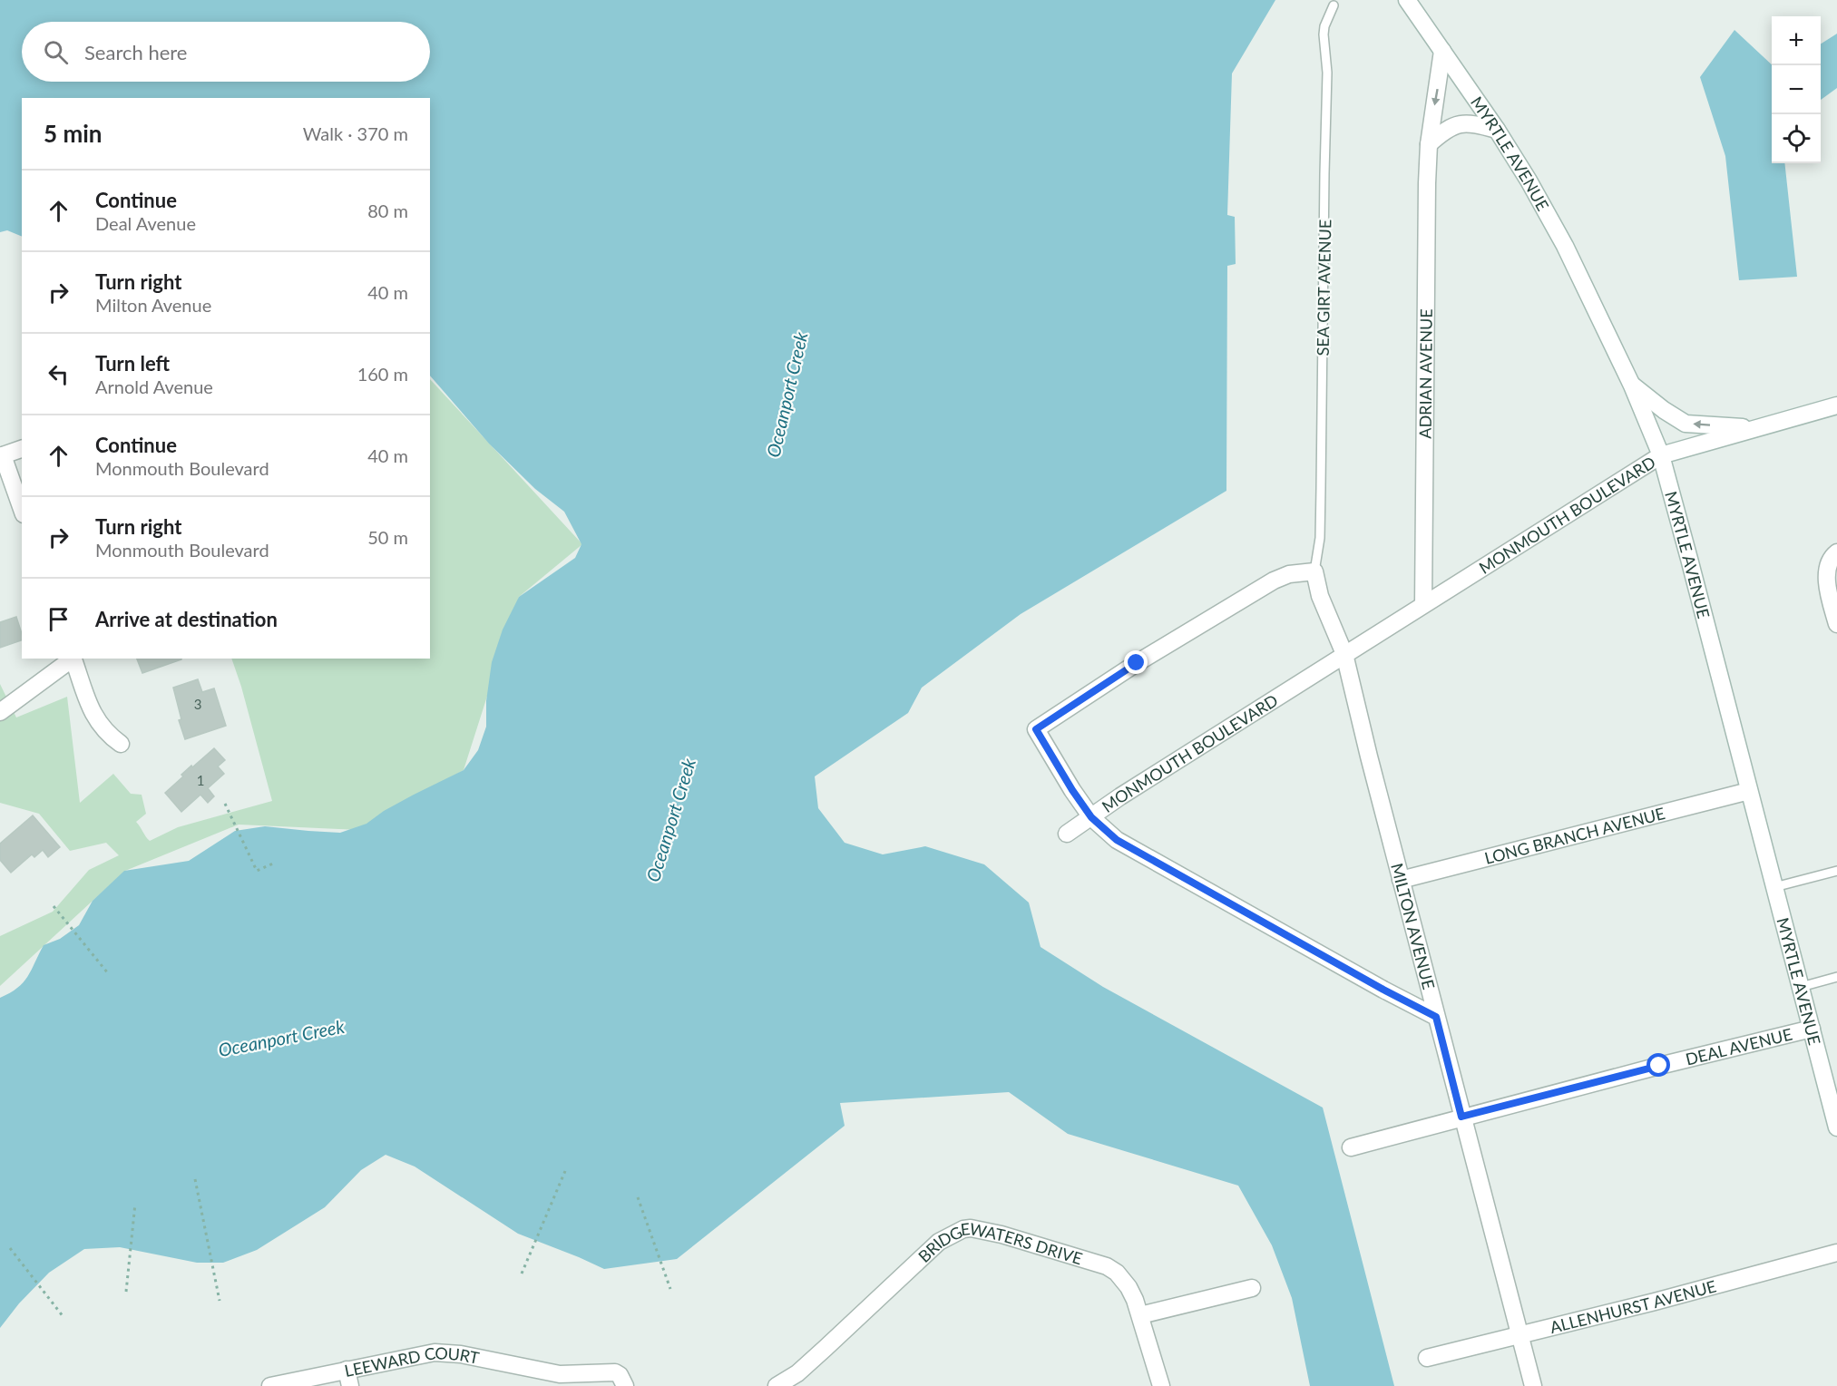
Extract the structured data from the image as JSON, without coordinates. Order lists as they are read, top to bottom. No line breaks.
{"streets":{"street":["MYRTLE AVENUE","ADRIAN AVENUE","MONMOUTH BOULEVARD","LONG BRANCH AVENUE","MILTON AVENUE","DEAL AVENUE","BRIDGEWATERS DRIVE","ALLENHURST AVENUE","LEEWARD COURT"],"lane":["SEA GIRT AVENUE"]},"crossings":[["MYRTLE AVENUE","ADRIAN AVENUE"],["MYRTLE AVENUE","MONMOUTH BOULEVARD"],["MYRTLE AVENUE","LONG BRANCH AVENUE"],["MYRTLE AVENUE","DEAL AVENUE"],["SEA GIRT AVENUE","MONMOUTH BOULEVARD"],["ADRIAN AVENUE","MONMOUTH BOULEVARD"],["MONMOUTH BOULEVARD","MILTON AVENUE"],["LONG BRANCH AVENUE","MILTON AVENUE"],["MILTON AVENUE","DEAL AVENUE"],["MILTON AVENUE","ALLENHURST AVENUE"]],"water":["Oceanport Creek"],"house_numbers":["3","1"],"page":{"map_buttons":["+","−"],"search":"Search here","heading":["5 min","Walk · 370 m"],"list":[["Continue","Deal Avenue","80 m"],["Turn right","Milton Avenue","40 m"],["Turn left","Arnold Avenue","160 m"],["Continue","Monmouth Boulevard","40 m"],["Turn right","Monmouth Boulevard","50 m"],"Arrive at destination"]}}
